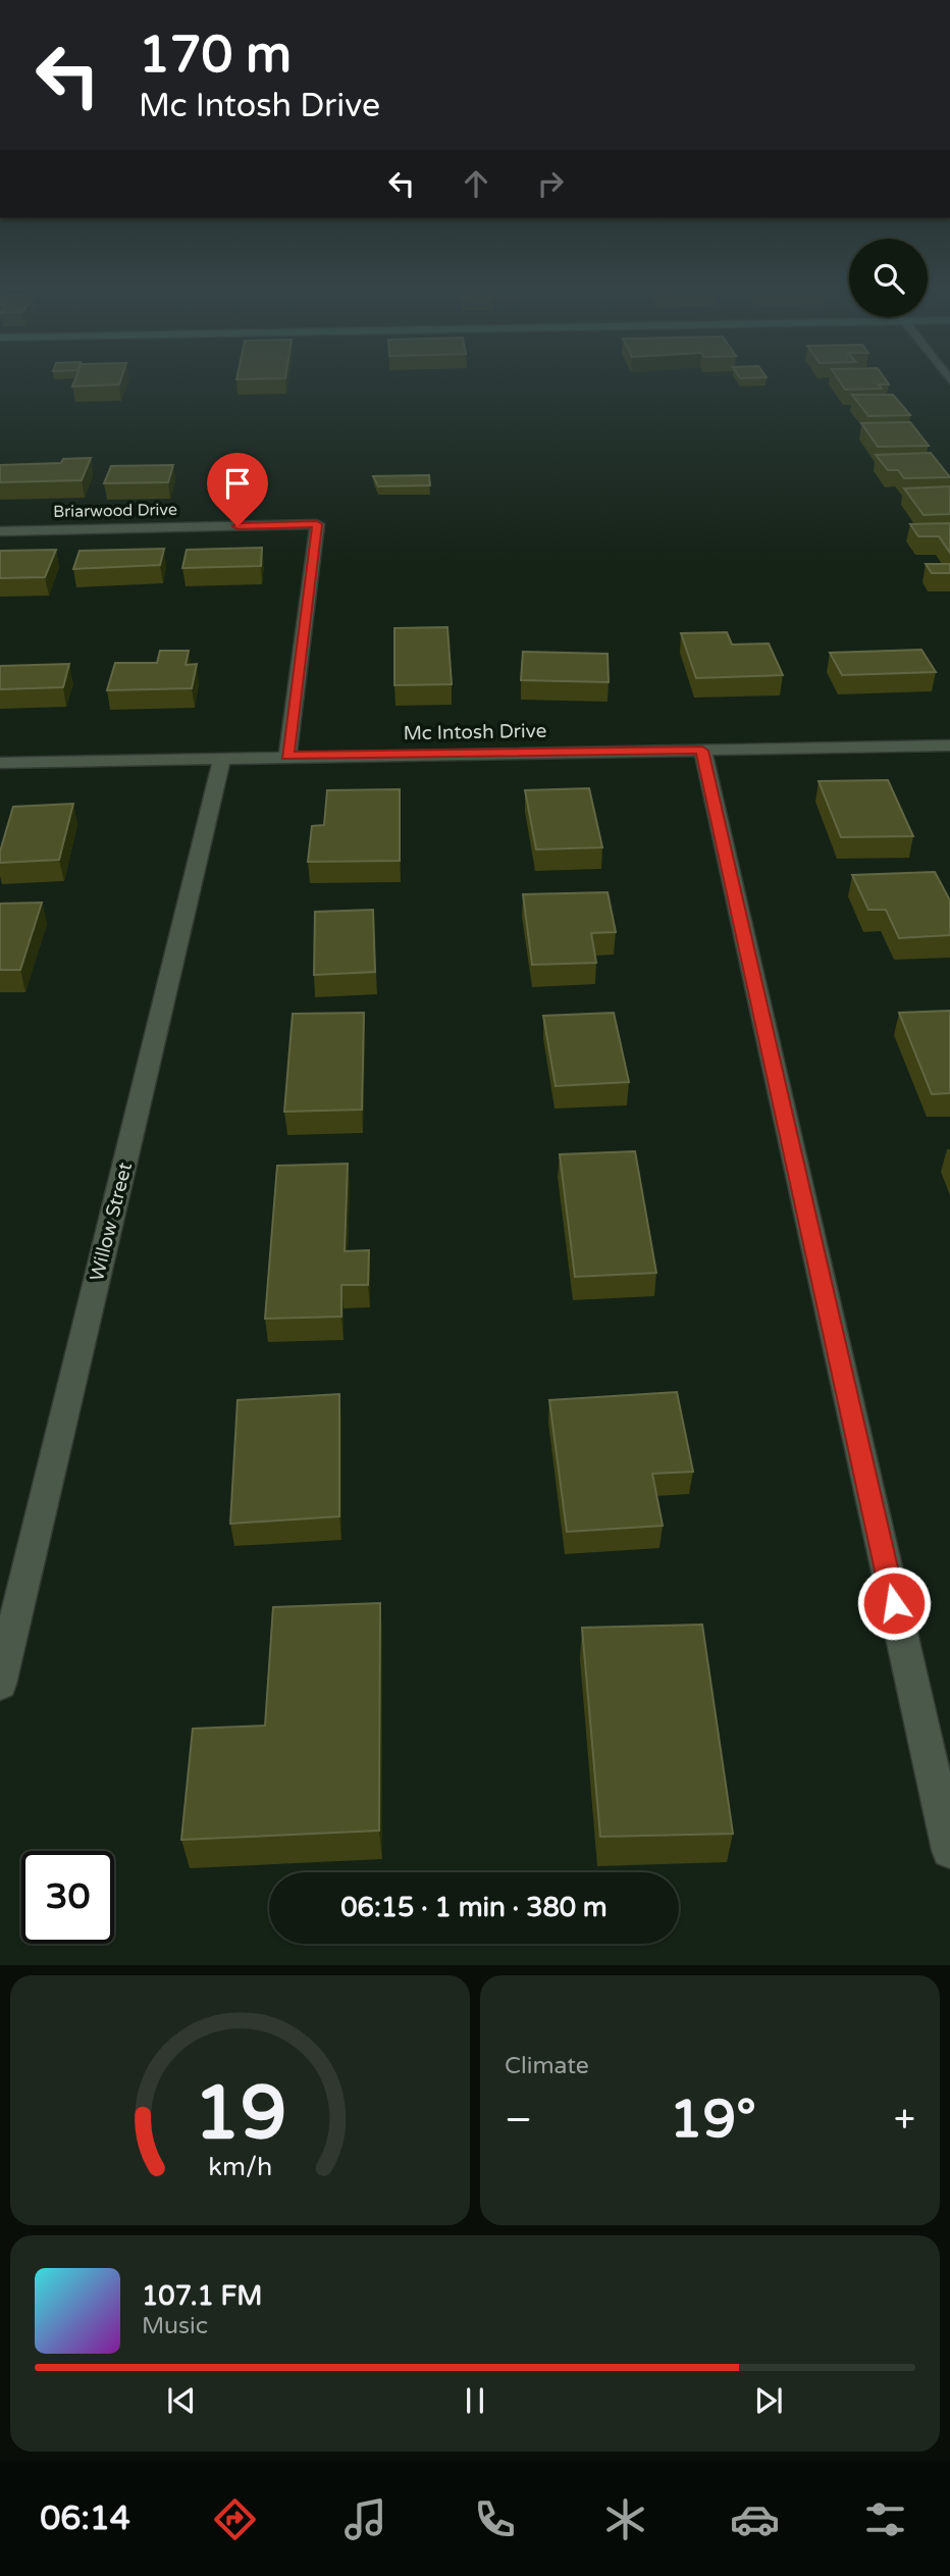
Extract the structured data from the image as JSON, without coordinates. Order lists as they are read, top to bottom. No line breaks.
{"streets":{"street":["Briarwood Drive","Mc Intosh Drive","Willow Street"]},"crossings":[["Briarwood Drive","Mc Intosh Drive"],["Mc Intosh Drive","Willow Street"]],"page":{"turn":["170 m","Mc Intosh Drive"],"limit":"30","trip":"06:15 · 1 min · 380 m","tile":"Climate","heat":["−","19°","+"],"song":["107.1 FM","Music"],"tabs":"06:14","gauge":["19","km/h"]}}
